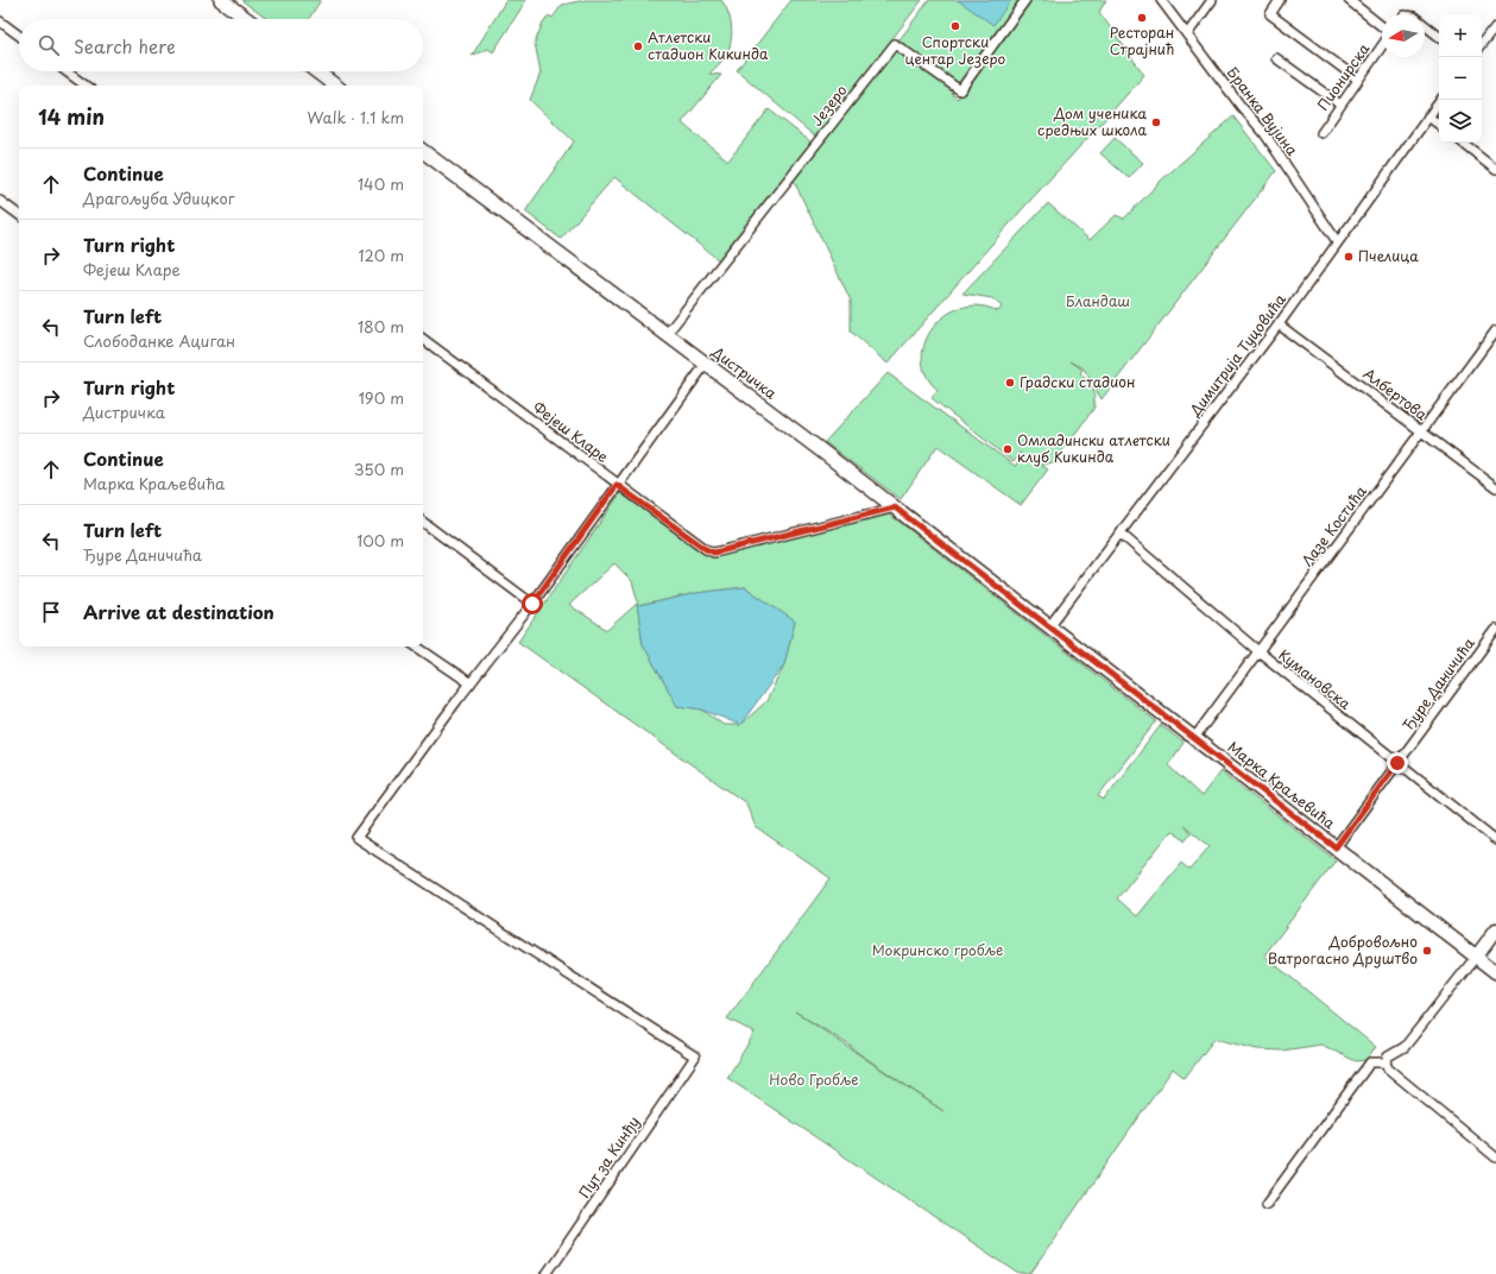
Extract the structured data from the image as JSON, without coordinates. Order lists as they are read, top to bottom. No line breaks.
{"streets":{"main road":["Дистричка","Марка Краљевића"],"street":["Пионирска","Језеро","Бранка Вујина","Димитрија Туцовића","Албертова","Фејеш Кларе","Лазе Костића","Кумановска","Ђуре Даничића","Пут за Кинђу"]},"crossings":[["Језеро","Дистричка"],["Бранка Вујина","Димитрија Туцовића"],["Димитрија Туцовића","Дистричка"],["Димитрија Туцовића","Албертова"],["Димитрија Туцовића","Кумановска"],["Димитрија Туцовића","Марка Краљевића"],["Дистричка","Фејеш Кларе"],["Дистричка","Марка Краљевића"],["Албертова","Лазе Костића"],["Лазе Костића","Кумановска"],["Лазе Костића","Марка Краљевића"],["Кумановска","Ђуре Даничића"],["Ђуре Даничића","Марка Краљевића"]],"parks":["Бландаш","Мокринско гробље","Ново Гробље"],"places":["Ресторан Страјнић","Спортски центар Језеро","Атлетски стадион Кикинда","Дом ученика средњих школа","Пчелица","Градски стадион","Омладински атлетски клуб Кикинда","Добровољно Ватрогасно Друштво"],"north":"left","page":{"map_buttons":["+","−"],"search":"Search here","heading":["14 min","Walk · 1.1 km"],"list":[["Continue","Драгољуба Удицког","140 m"],["Turn right","Фејеш Кларе","120 m"],["Turn left","Слободанке Ациган","180 m"],["Turn right","Дистричка","190 m"],["Continue","Марка Краљевића","350 m"],["Turn left","Ђуре Даничића","100 m"],"Arrive at destination"]}}
